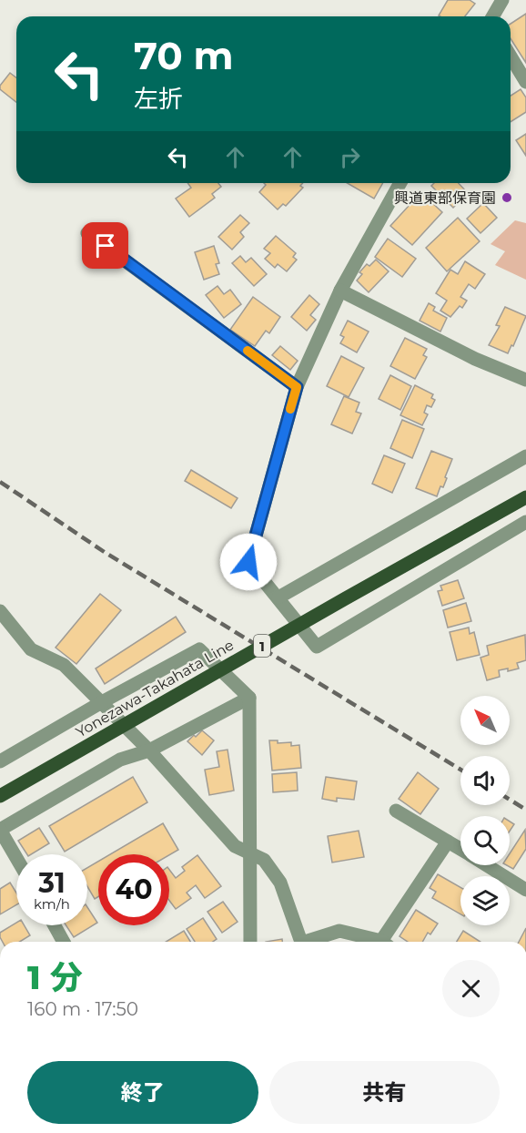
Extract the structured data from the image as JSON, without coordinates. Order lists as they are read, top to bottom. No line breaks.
{"streets":{"main road":["1","Yonezawa-Takahata Line"]},"places":["興道東部保育園"],"north":"top left","page":{"turn":["70 m","左折"],"speed":"31 km/h","limit":"40","heading":["1 分","160 m · 17:50"],"buttons":["終了","共有"]}}
